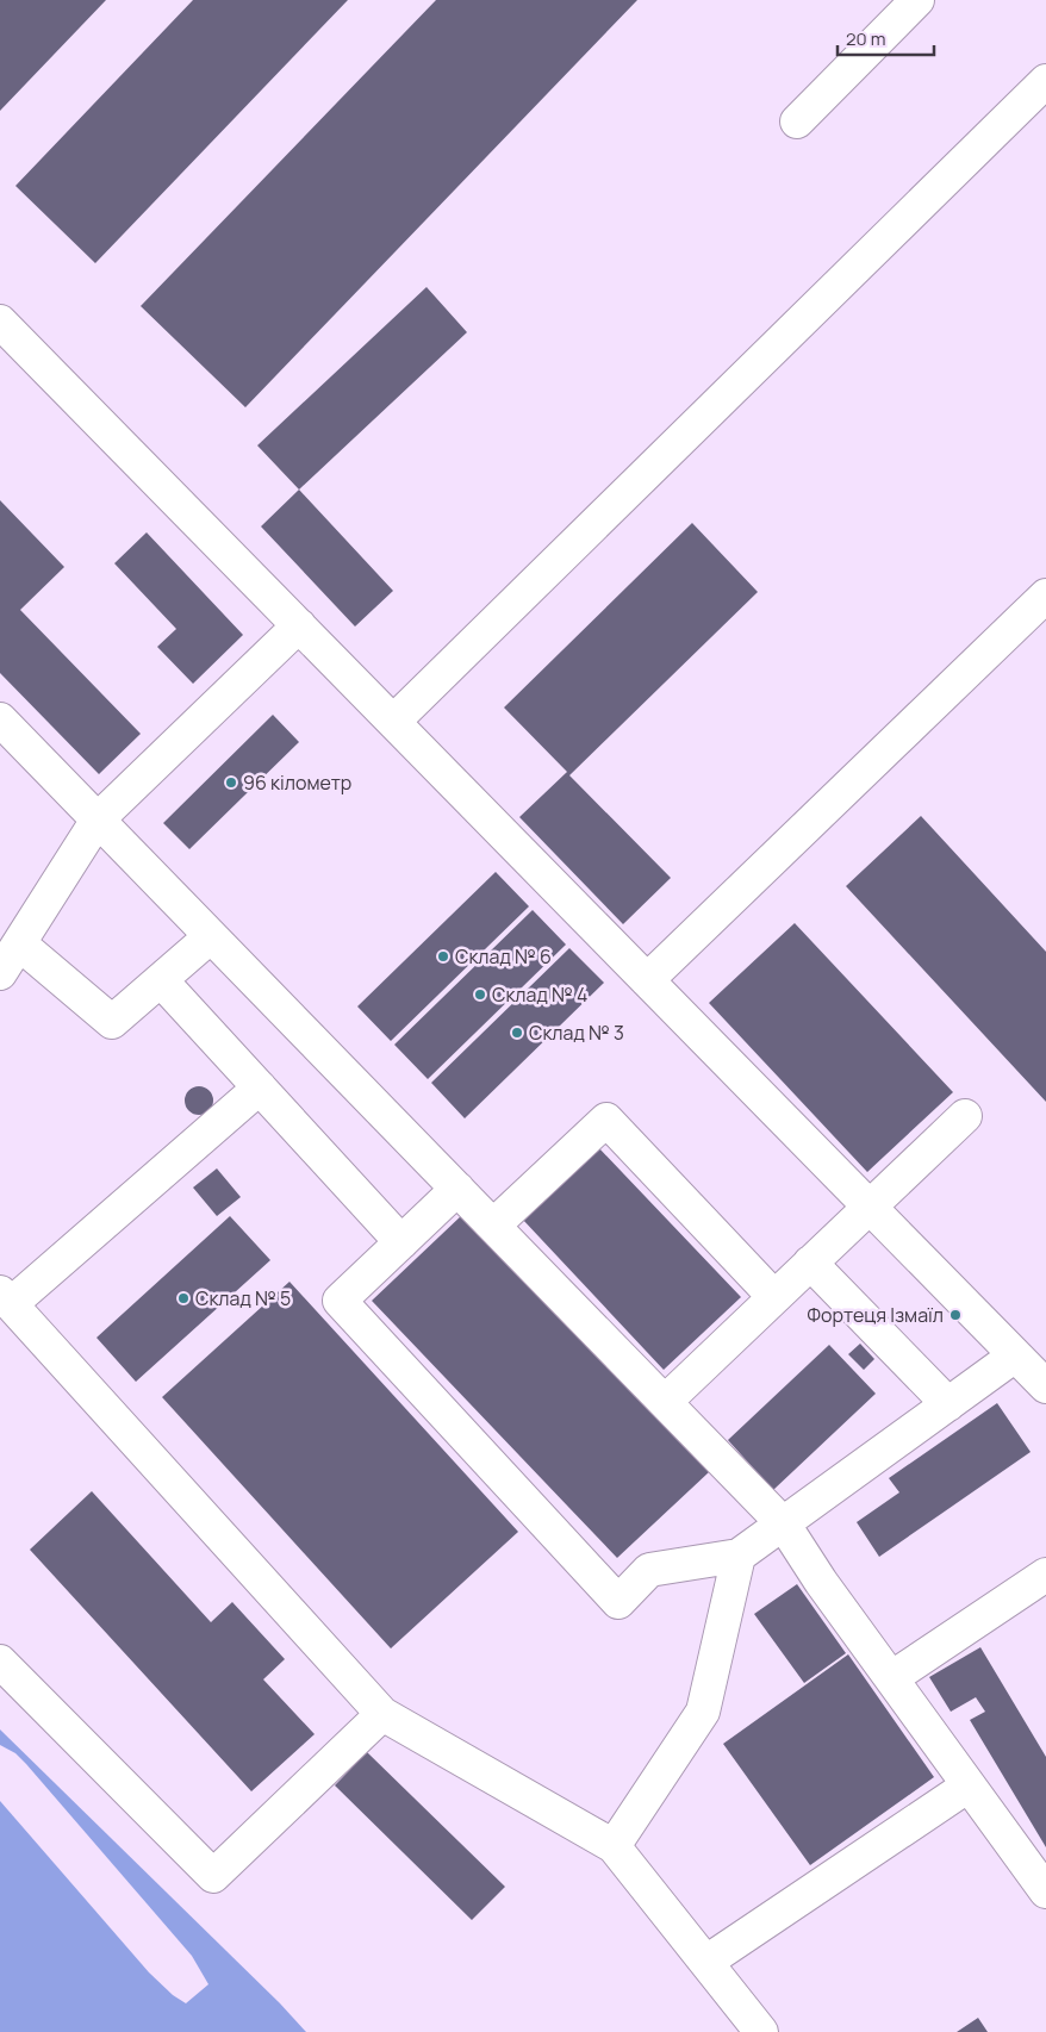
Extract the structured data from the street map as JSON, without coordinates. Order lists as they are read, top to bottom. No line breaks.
{"places":["96 кілометр","Склад № 6","Склад № 4","Склад № 3","Склад № 5","Фортеця Ізмаїл"],"scale_bar":"20 m"}
